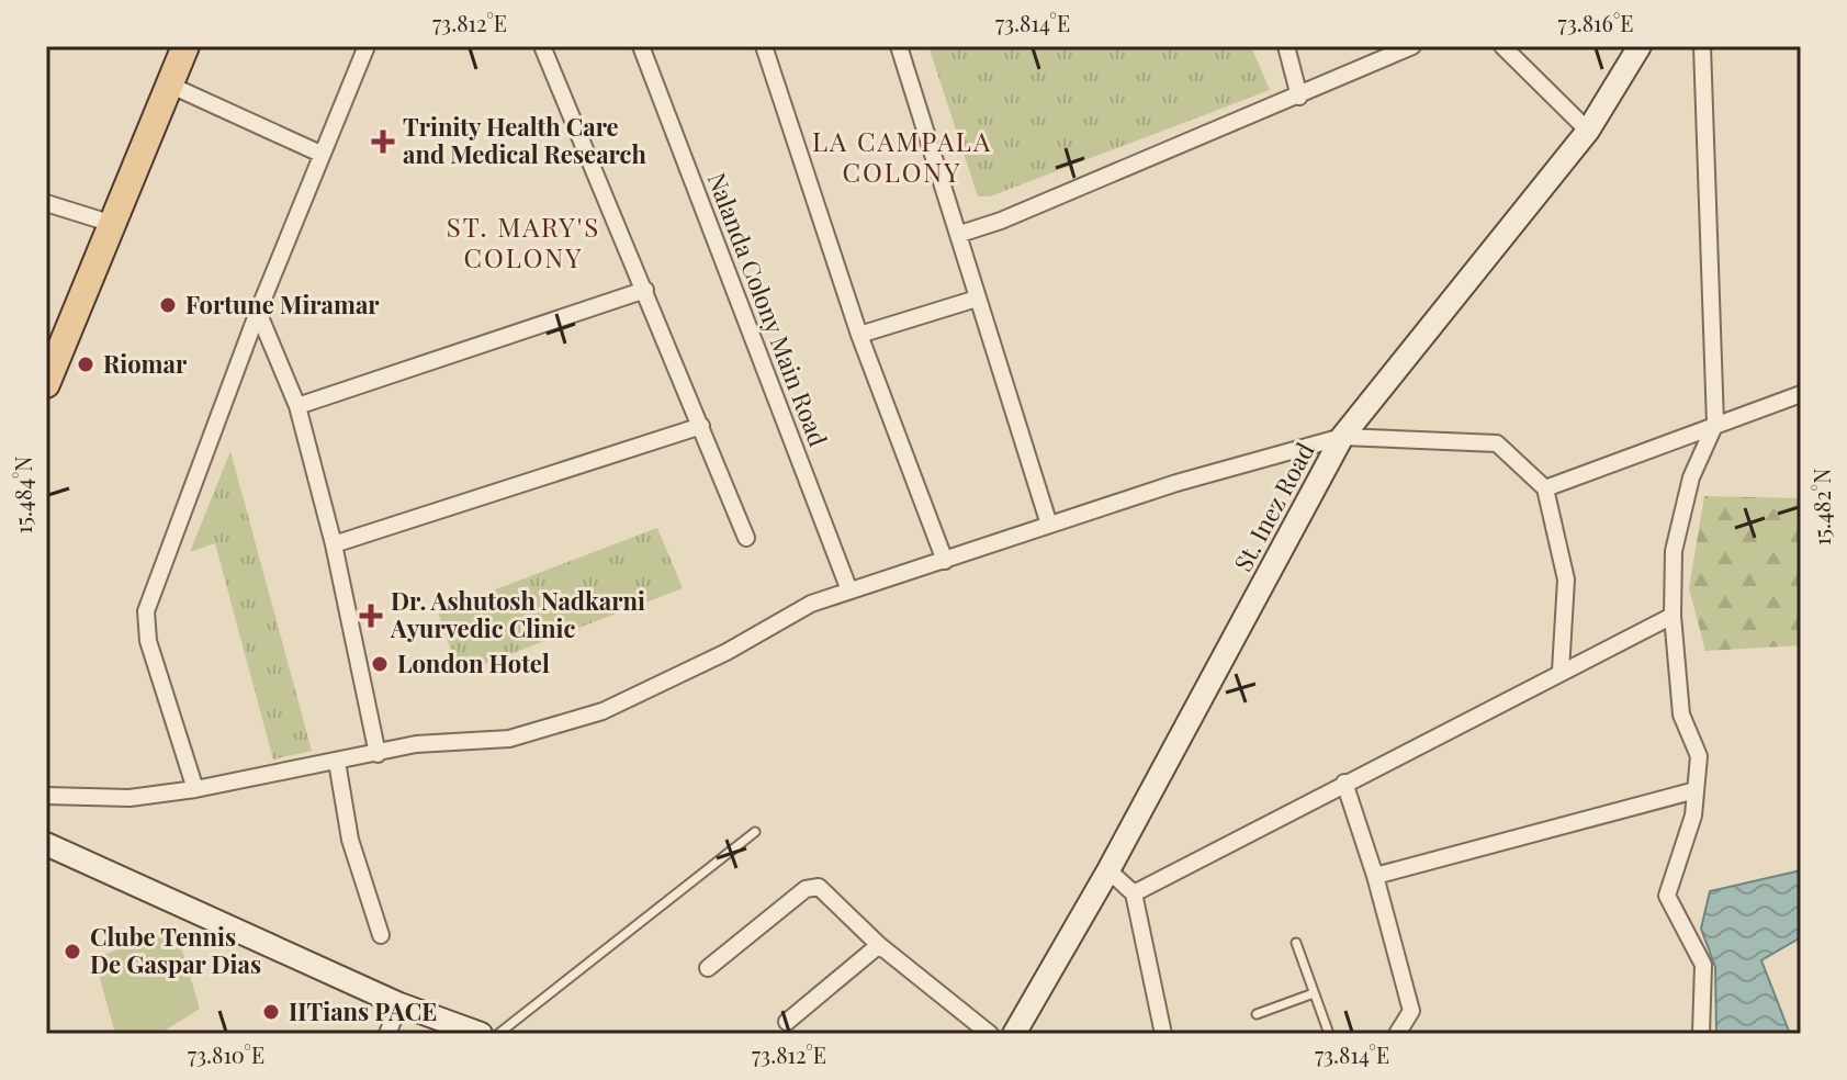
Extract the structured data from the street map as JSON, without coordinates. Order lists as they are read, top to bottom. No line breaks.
{"streets":{"main road":["St. Inez Road"],"street":["Nalanda Colony Main Road"]},"districts":["LA CAMPALA COLONY","ST. MARY'S COLONY"],"places":{"health":["Trinity Health Care and Medical Research","Dr. Ashutosh Nadkarni Ayurvedic Clinic"],"other":["Fortune Miramar","Riomar","London Hotel","Clube Tennis De Gaspar Dias","IITians PACE"]},"coordinates":["73.812°E","73.814°E","73.816°E","15.484°N","15.482°N","73.810°E"]}
